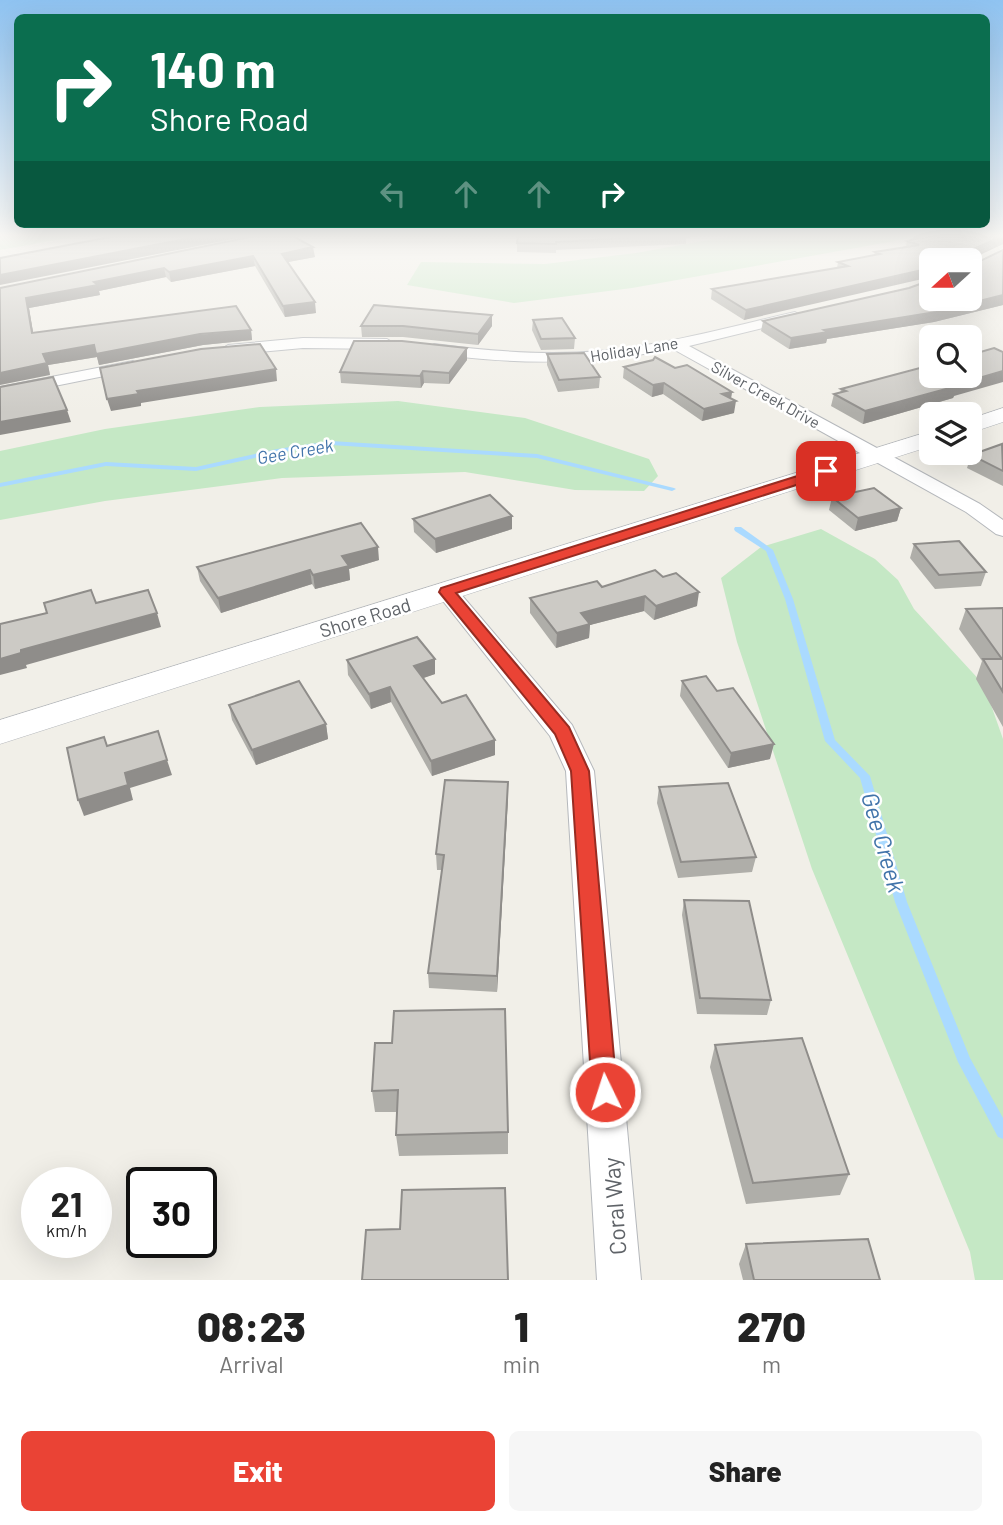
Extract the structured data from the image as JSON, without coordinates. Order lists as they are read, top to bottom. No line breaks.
{"streets":{"street":["Holiday Lane","Silver Creek Drive","Shore Road","Coral Way"]},"crossings":[["Holiday Lane","Silver Creek Drive"],["Silver Creek Drive","Shore Road"],["Shore Road","Coral Way"]],"water":["Gee Creek"],"north":"left","page":{"turn":["140 m","Shore Road"],"speed":"21 km/h","limit":"30","eta":["08:23","Arrival","1","min","270","m"],"buttons":["Exit","Share"]}}
